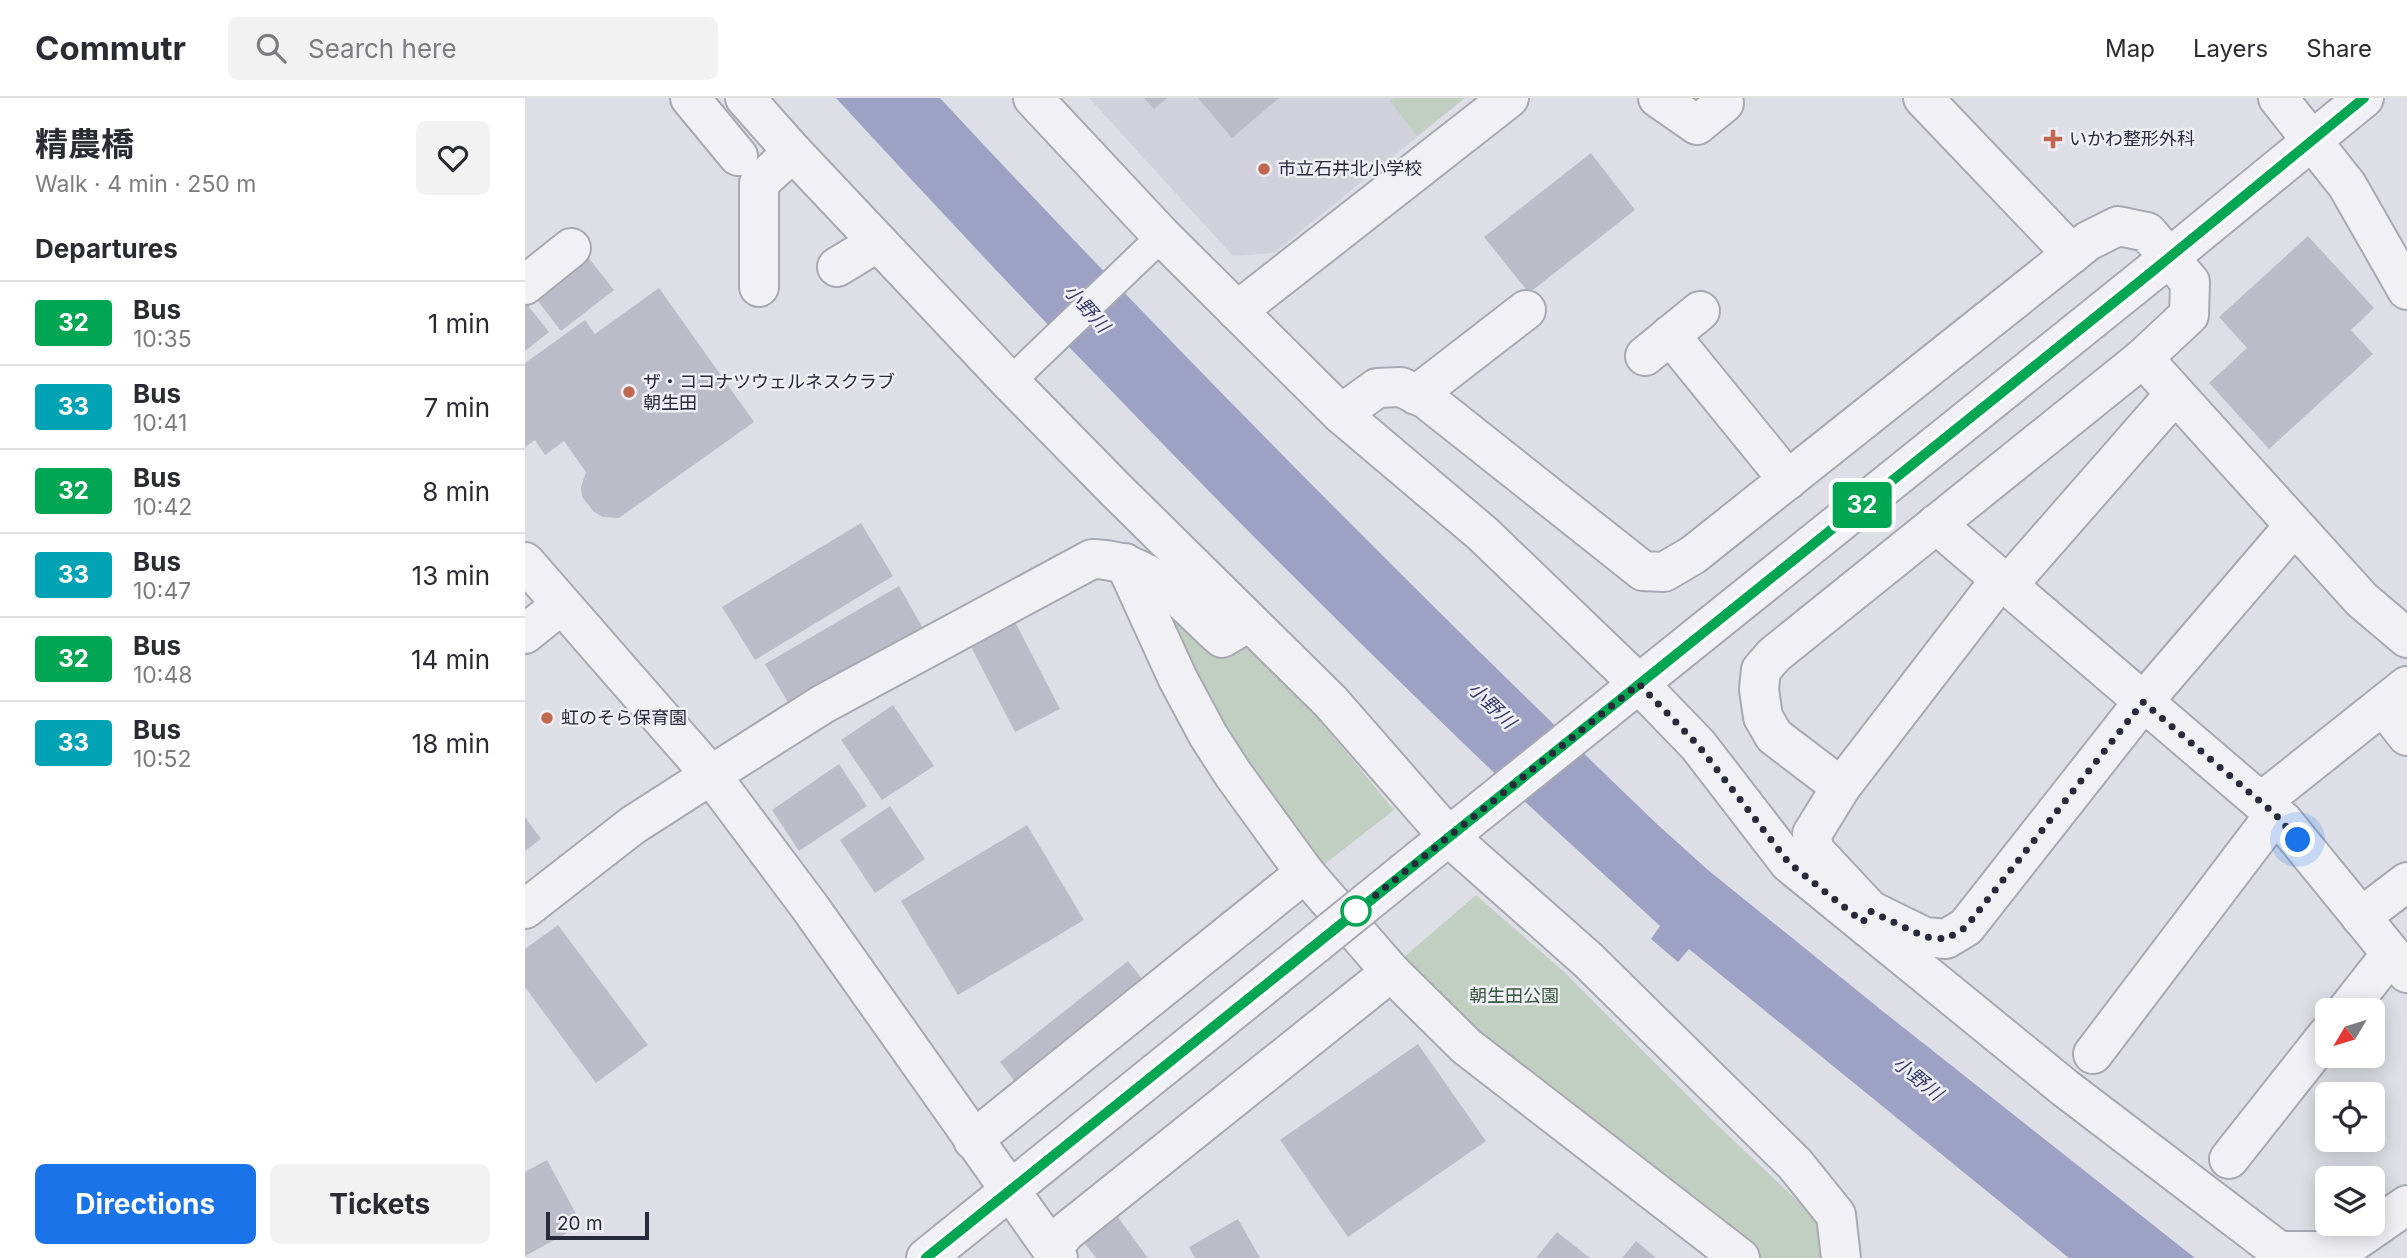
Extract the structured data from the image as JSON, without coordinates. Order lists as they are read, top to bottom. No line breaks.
{"water":["小野川"],"parks":["朝生田公園"],"places":{"health":["いかわ整形外科"],"other":["市立石井北小学校","ザ・ココナツウェルネスクラブ 朝生田","虹のそら保育園"]},"lines":["bus line 32"],"scale_bar":"20 m","north":"bottom left","page":{"header":"Commutr","search":"Search here","nav":["Map","Layers","Share"],"heading":[["精農橋","Walk · 4 min · 250 m"],"Departures"],"on_map":"32","list":[{"mark":"32","name":"Bus","note":"10:35","value":"1 min"},{"mark":"33","name":"Bus","note":"10:41","value":"7 min"},{"mark":"32","name":"Bus","note":"10:42","value":"8 min"},{"mark":"33","name":"Bus","note":"10:47","value":"13 min"},{"mark":"32","name":"Bus","note":"10:48","value":"14 min"},{"mark":"33","name":"Bus","note":"10:52","value":"18 min"}],"buttons":["Directions","Tickets"],"scale":"20 m"}}
